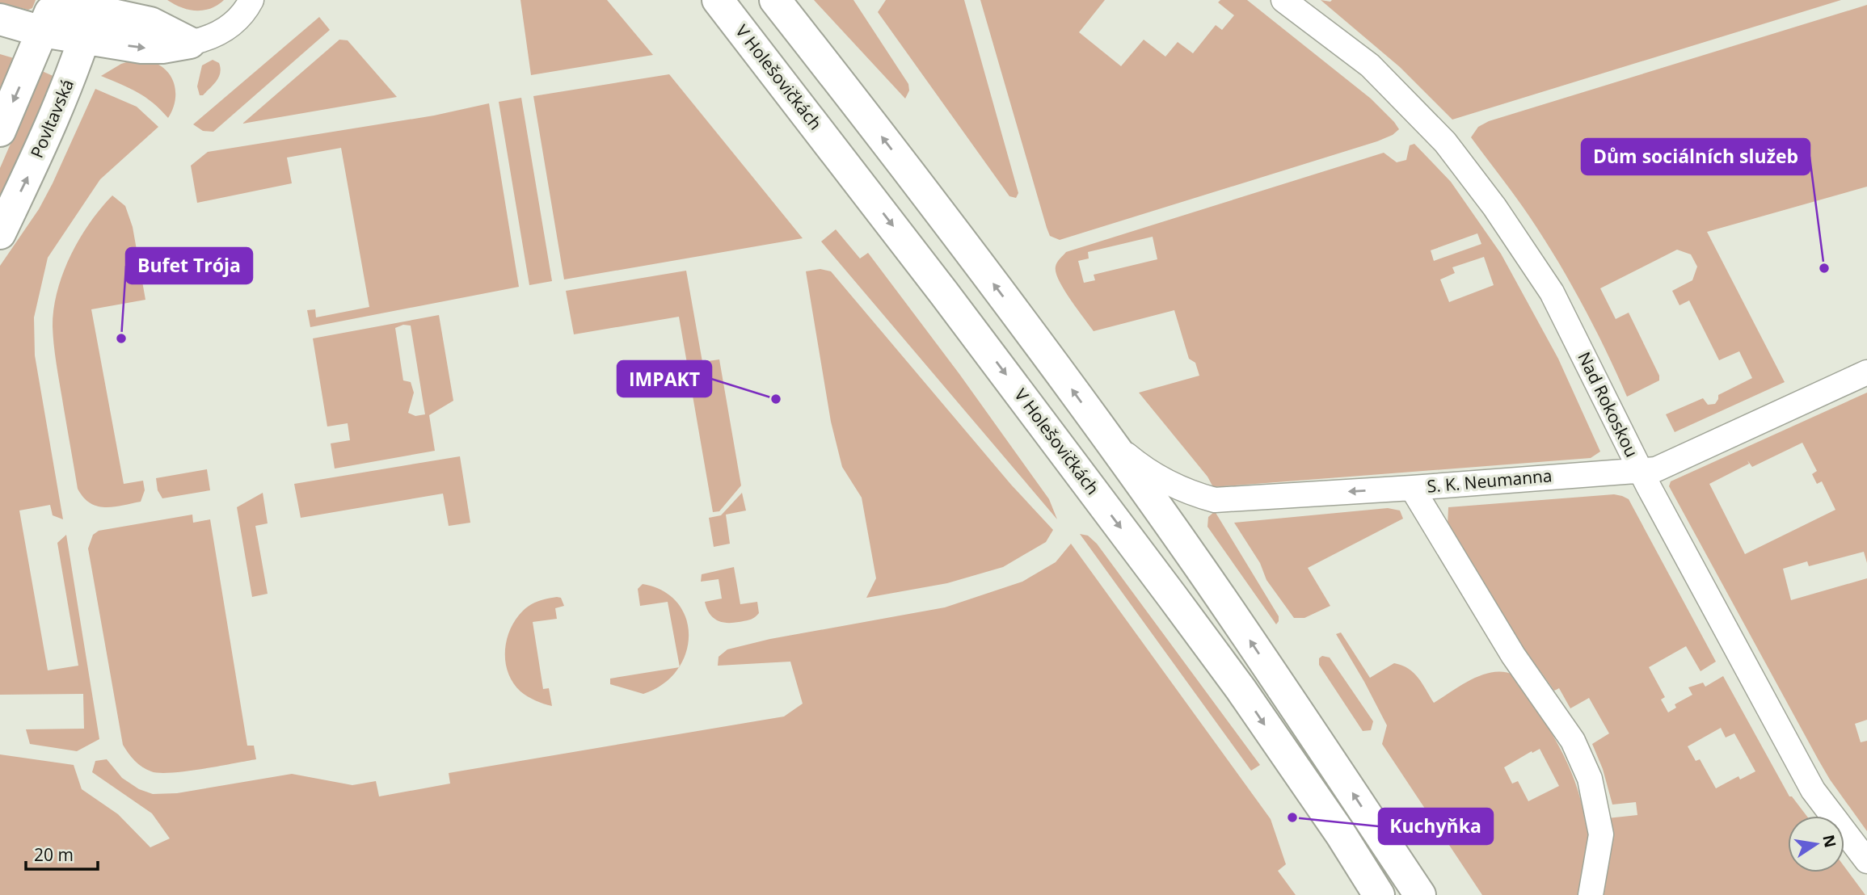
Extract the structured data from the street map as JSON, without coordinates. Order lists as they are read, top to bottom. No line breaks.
{"streets":{"main road":["V Holešovičkách","Povltavská"],"street":["Nad Rokoskou","S. K. Neumanna"]},"crossings":[["Nad Rokoskou","S. K. Neumanna"]],"one_way":["S. K. Neumanna"],"places":["Dům sociálních služeb","Bufet Trója","IMPAKT","Kuchyňka"],"scale_bar":"20 m","north":"right"}
